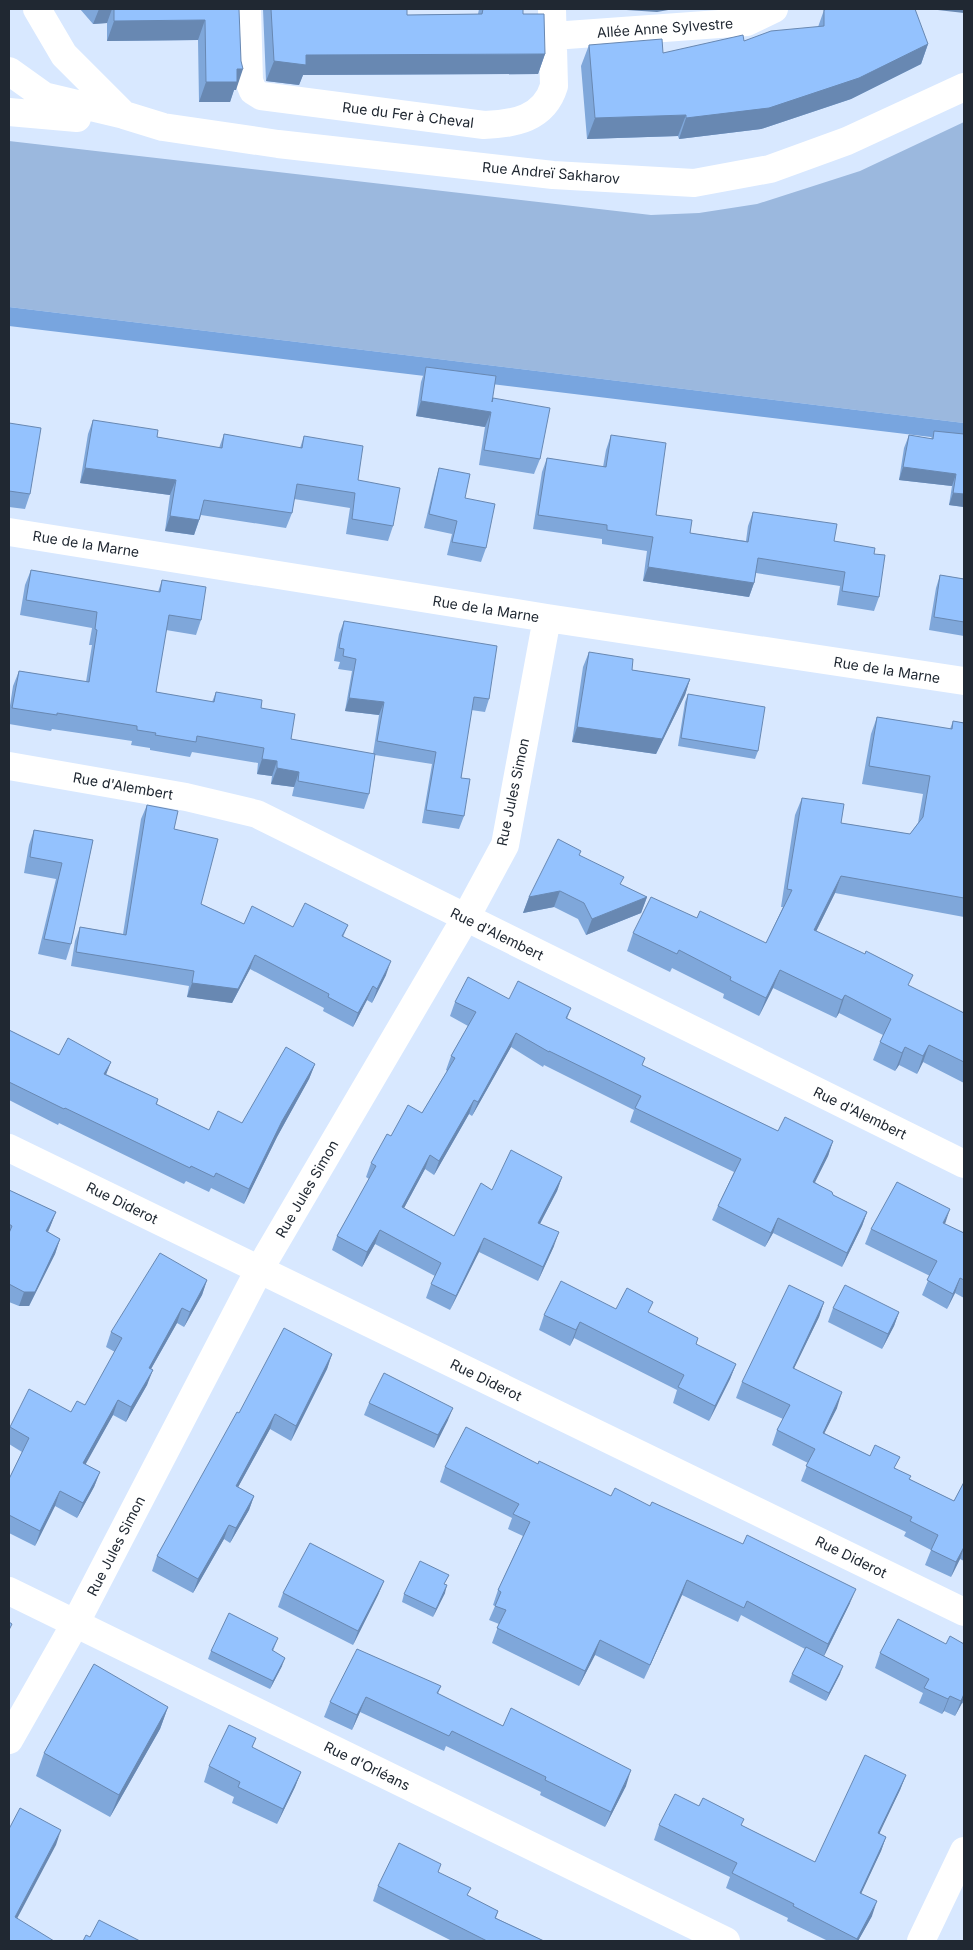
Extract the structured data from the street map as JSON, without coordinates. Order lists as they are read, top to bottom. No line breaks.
{"streets":{"street":["Allée Anne Sylvestre","Rue du Fer à Cheval","Rue Andreï Sakharov","Rue de la Marne","Rue d'Alembert","Rue Jules Simon","Rue Diderot","Rue d'Orléans"]},"crossings":[["Allée Anne Sylvestre","Rue du Fer à Cheval"],["Rue de la Marne","Rue Jules Simon"],["Rue d'Alembert","Rue Jules Simon"],["Rue Jules Simon","Rue Diderot"],["Rue Jules Simon","Rue d'Orléans"]]}
